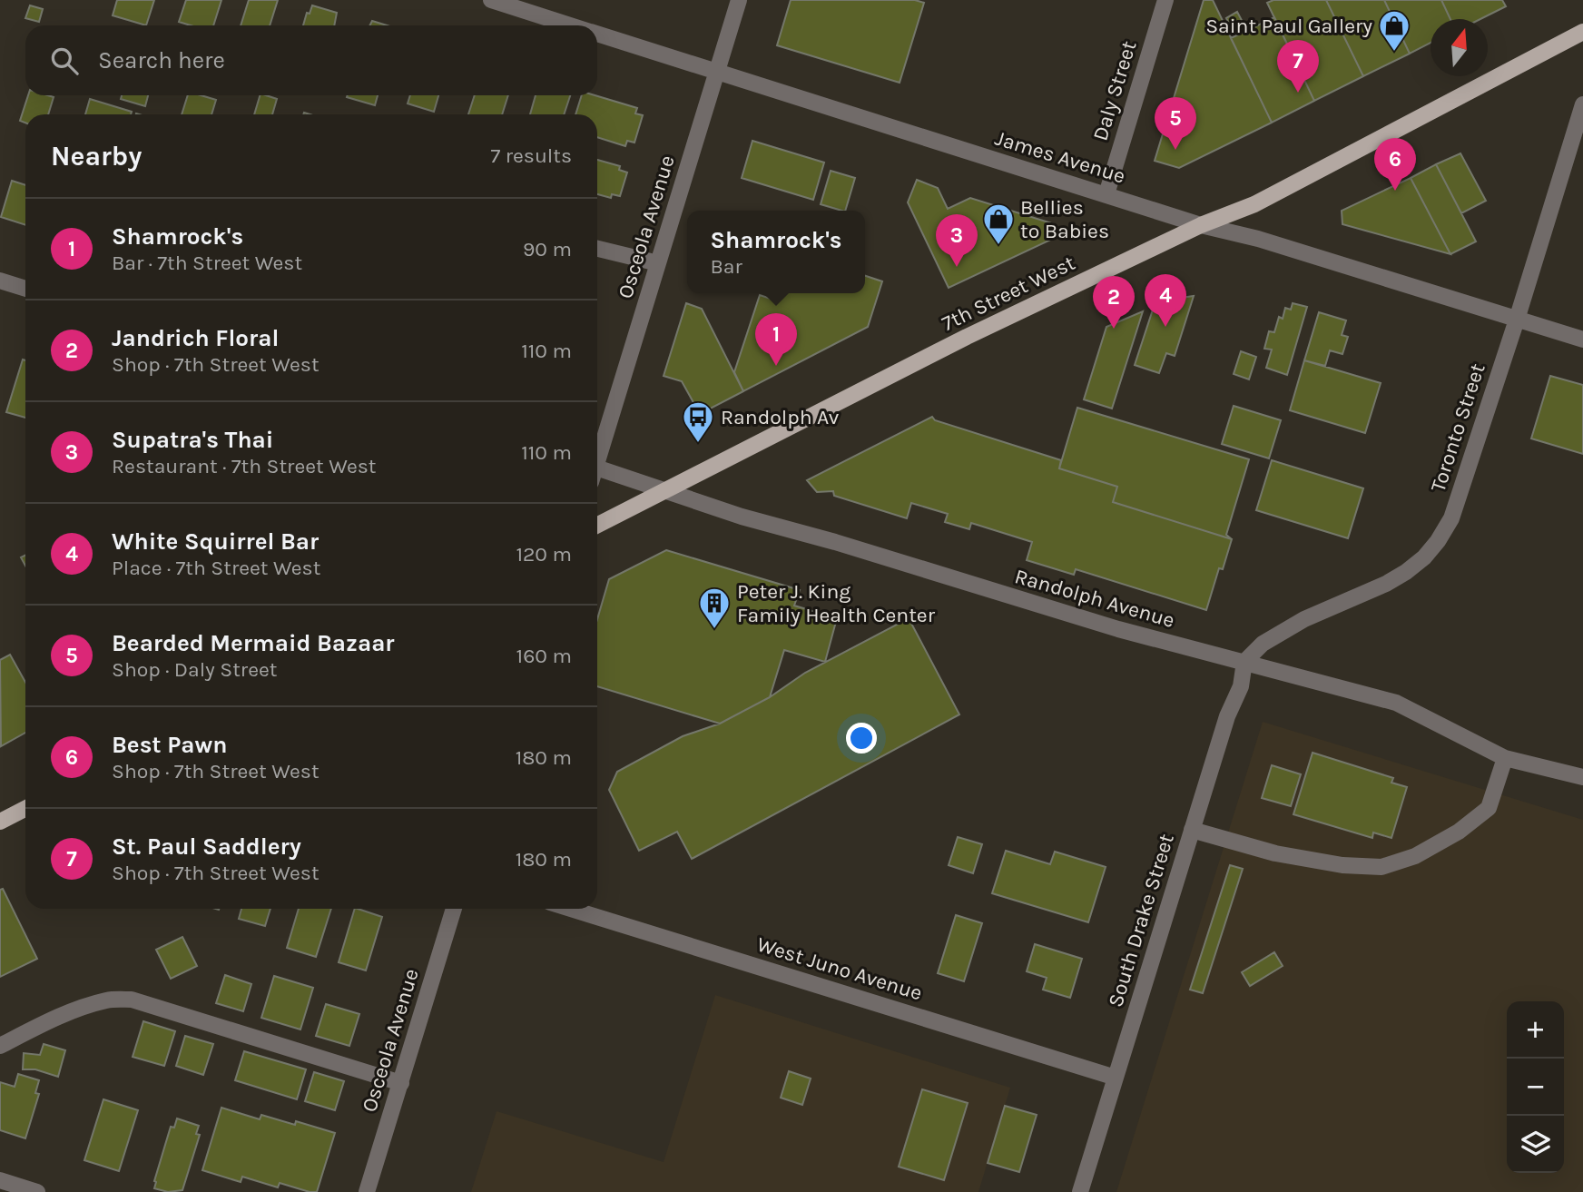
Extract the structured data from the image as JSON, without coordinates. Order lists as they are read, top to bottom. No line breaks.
{"streets":{"main road":["7th Street West"],"street":["Daly Street","James Avenue","Osceola Avenue","Toronto Street","Randolph Avenue","South Drake Street","West Juno Avenue"]},"crossings":[["Daly Street","James Avenue"],["James Avenue","Osceola Avenue"],["James Avenue","7th Street West"],["James Avenue","Toronto Street"],["7th Street West","Randolph Avenue"],["Toronto Street","Randolph Avenue"],["Toronto Street","South Drake Street"],["Randolph Avenue","South Drake Street"],["South Drake Street","West Juno Avenue"]],"places":{"shop":["Saint Paul Gallery","Bellies to Babies"],"bus stop":["Randolph Av"],"building":["Peter J. King Family Health Center"]},"north":"top","page":{"search":"Search here","pins":["7","5","6","3","4","2","1"],"heading":["Nearby","7 results"],"list":[{"mark":"1","name":"Shamrock's","note":"Bar · 7th Street West","value":"90 m"},{"mark":"2","name":"Jandrich Floral","note":"Shop · 7th Street West","value":"110 m"},{"mark":"3","name":"Supatra's Thai","note":"Restaurant · 7th Street West","value":"110 m"},{"mark":"4","name":"White Squirrel Bar","note":"Place · 7th Street West","value":"120 m"},{"mark":"5","name":"Bearded Mermaid Bazaar","note":"Shop · Daly Street","value":"160 m"},{"mark":"6","name":"Best Pawn","note":"Shop · 7th Street West","value":"180 m"},{"mark":"7","name":"St. Paul Saddlery","note":"Shop · 7th Street West","value":"180 m"}],"popup":["Shamrock's","Bar"],"map_buttons":["+","−"]}}
